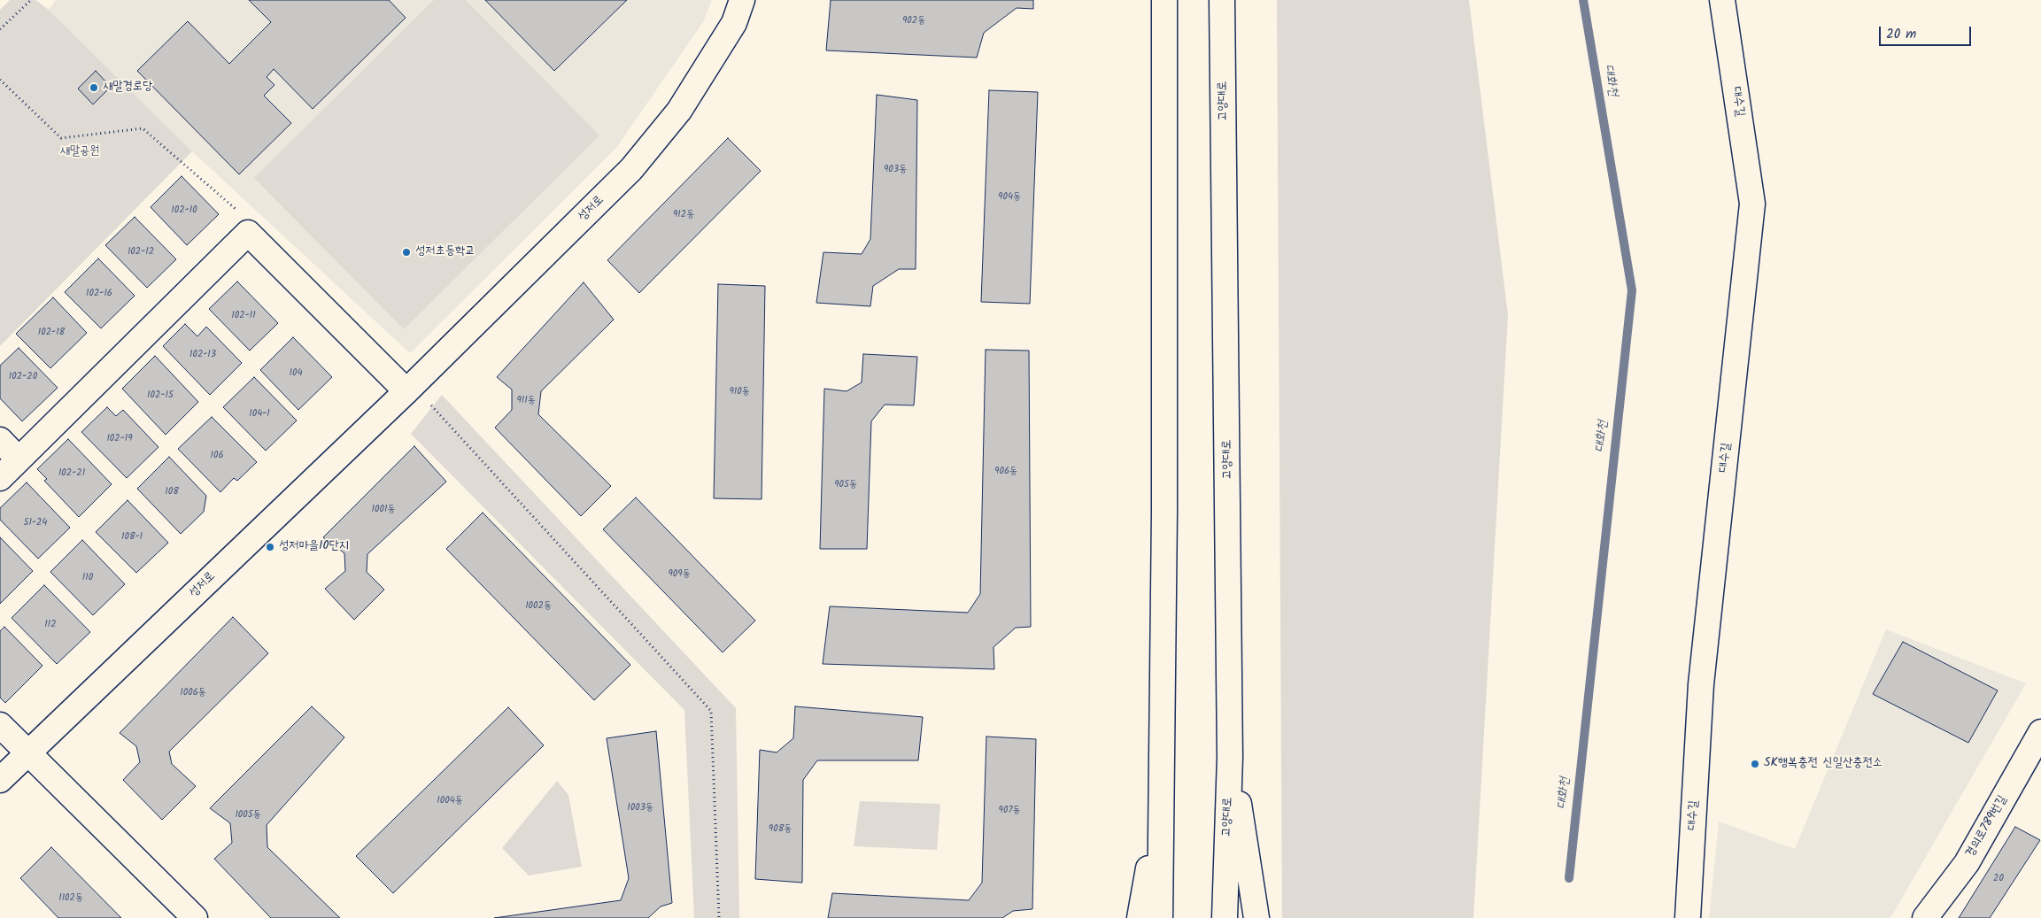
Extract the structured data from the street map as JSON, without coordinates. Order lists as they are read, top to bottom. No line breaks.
{"streets":{"street":["고양대로","대수길","성저로","경의로789번길"]},"water":["대화천"],"parks":["새말공원"],"places":["새말경로당","성저초등학교","성저마을10단지","SK행복충전 신일산충전소"],"house_numbers":["902동","903동","904동","102-10","912동","102-12","102-16","102-11","102-18","102-13","104","102-20","910동","102-15","911동","104-1","102-19","106","906동","102-21","905동","108","1001동","51-24","108-1","909동","110","1002동","112","1006동","1004동","1003동","907동","1005동","908동","20","1102동"],"scale_bar":"20 m"}
